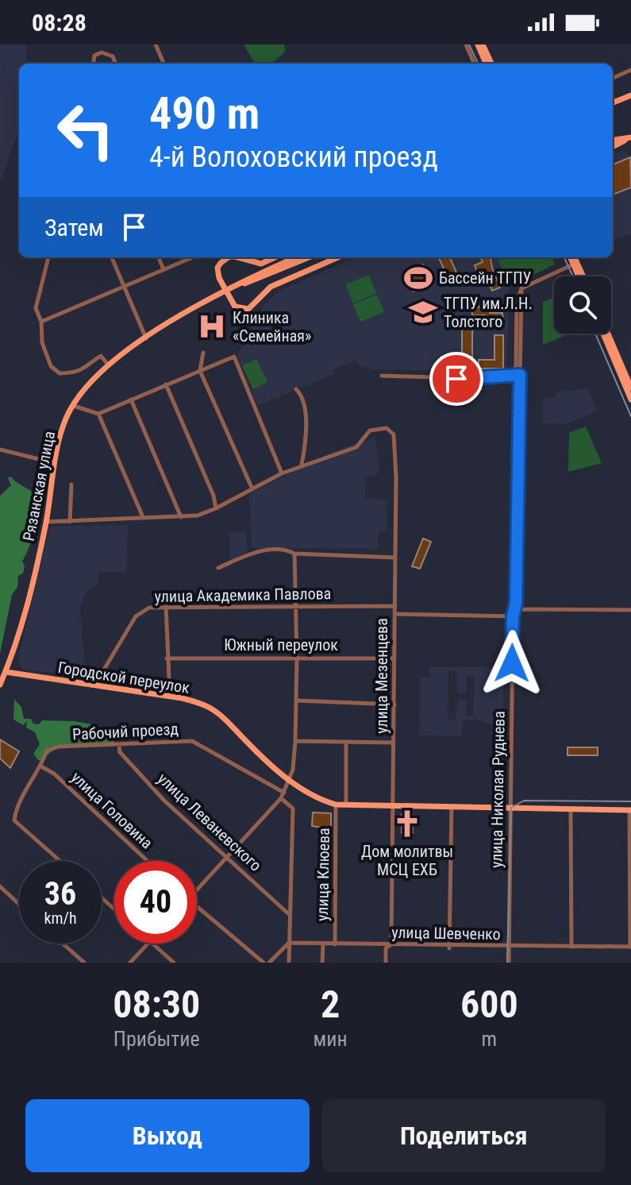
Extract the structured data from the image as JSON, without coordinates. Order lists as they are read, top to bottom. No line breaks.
{"streets":{"main road":["Рязанская улица","Городской переулок"],"street":["улица Академика Павлова","Южный переулок","улица Мезенцева","Рабочий проезд","улица Николая Руднева","улица Головина","улица Леваневского","улица Клюева","улица Шевченко"]},"crossings":[["Рязанская улица","Городской переулок"],["улица Академика Павлова","улица Мезенцева"],["улица Академика Павлова","Городской переулок"],["Южный переулок","улица Мезенцева"],["улица Мезенцева","Городской переулок"],["улица Мезенцева","улица Шевченко"],["Городской переулок","улица Николая Руднева"],["Городской переулок","улица Клюева"],["Рабочий проезд","улица Головина"],["Рабочий проезд","улица Леваневского"],["улица Николая Руднева","улица Шевченко"],["улица Клюева","улица Шевченко"]],"places":{"sports":["Бассейн ТГПУ"],"school or university":["ТГПУ им.Л.Н. Толстого"],"hospital":["Клиника «Семейная»"],"church":["Дом молитвы МСЦ ЕХБ"]},"page":{"status":"08:28","turn":["490 m","4-й Волоховский проезд"],"then":"Затем","speed":"36 km/h","limit":"40","eta":["08:30","Прибытие","2","мин","600","m"],"buttons":["Выход","Поделиться"]}}
